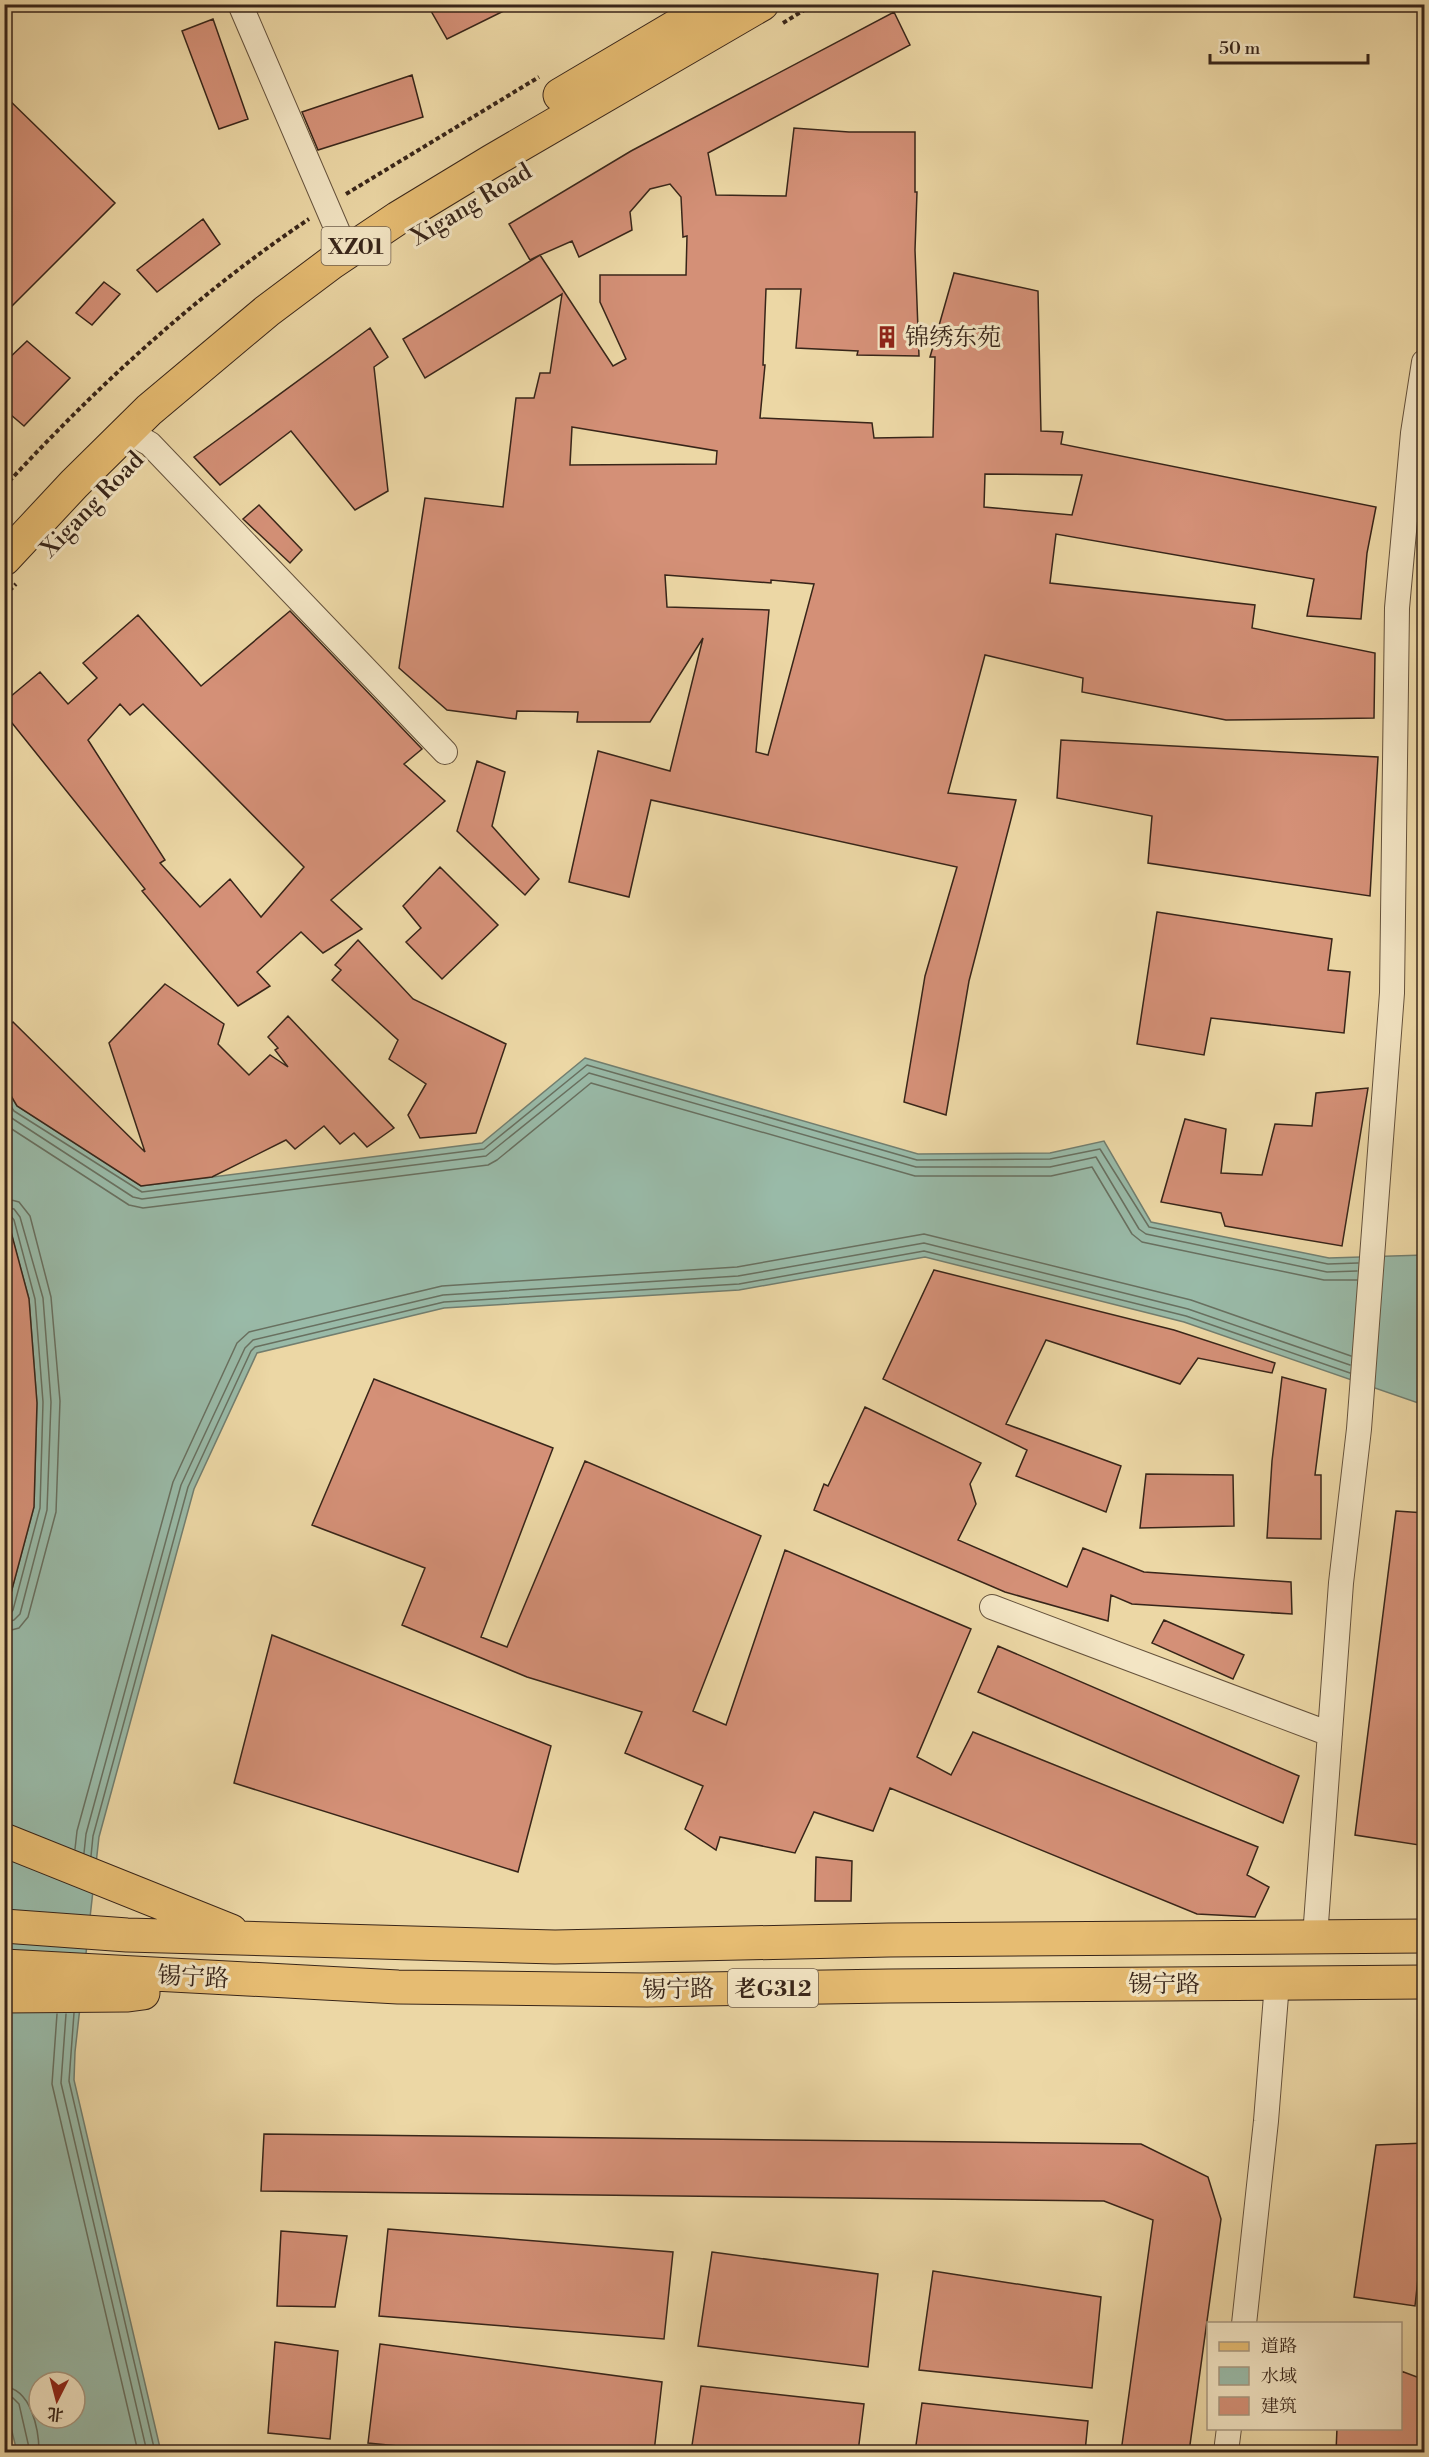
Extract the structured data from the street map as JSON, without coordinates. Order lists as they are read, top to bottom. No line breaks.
{"streets":{"main road":["Xigang Road","XZ01","锡宁路","老G312"]},"places":{"building":["锦绣东苑"]},"legend":["道路","水域","建筑"],"scale_bar":"50 m","north":"bottom"}
